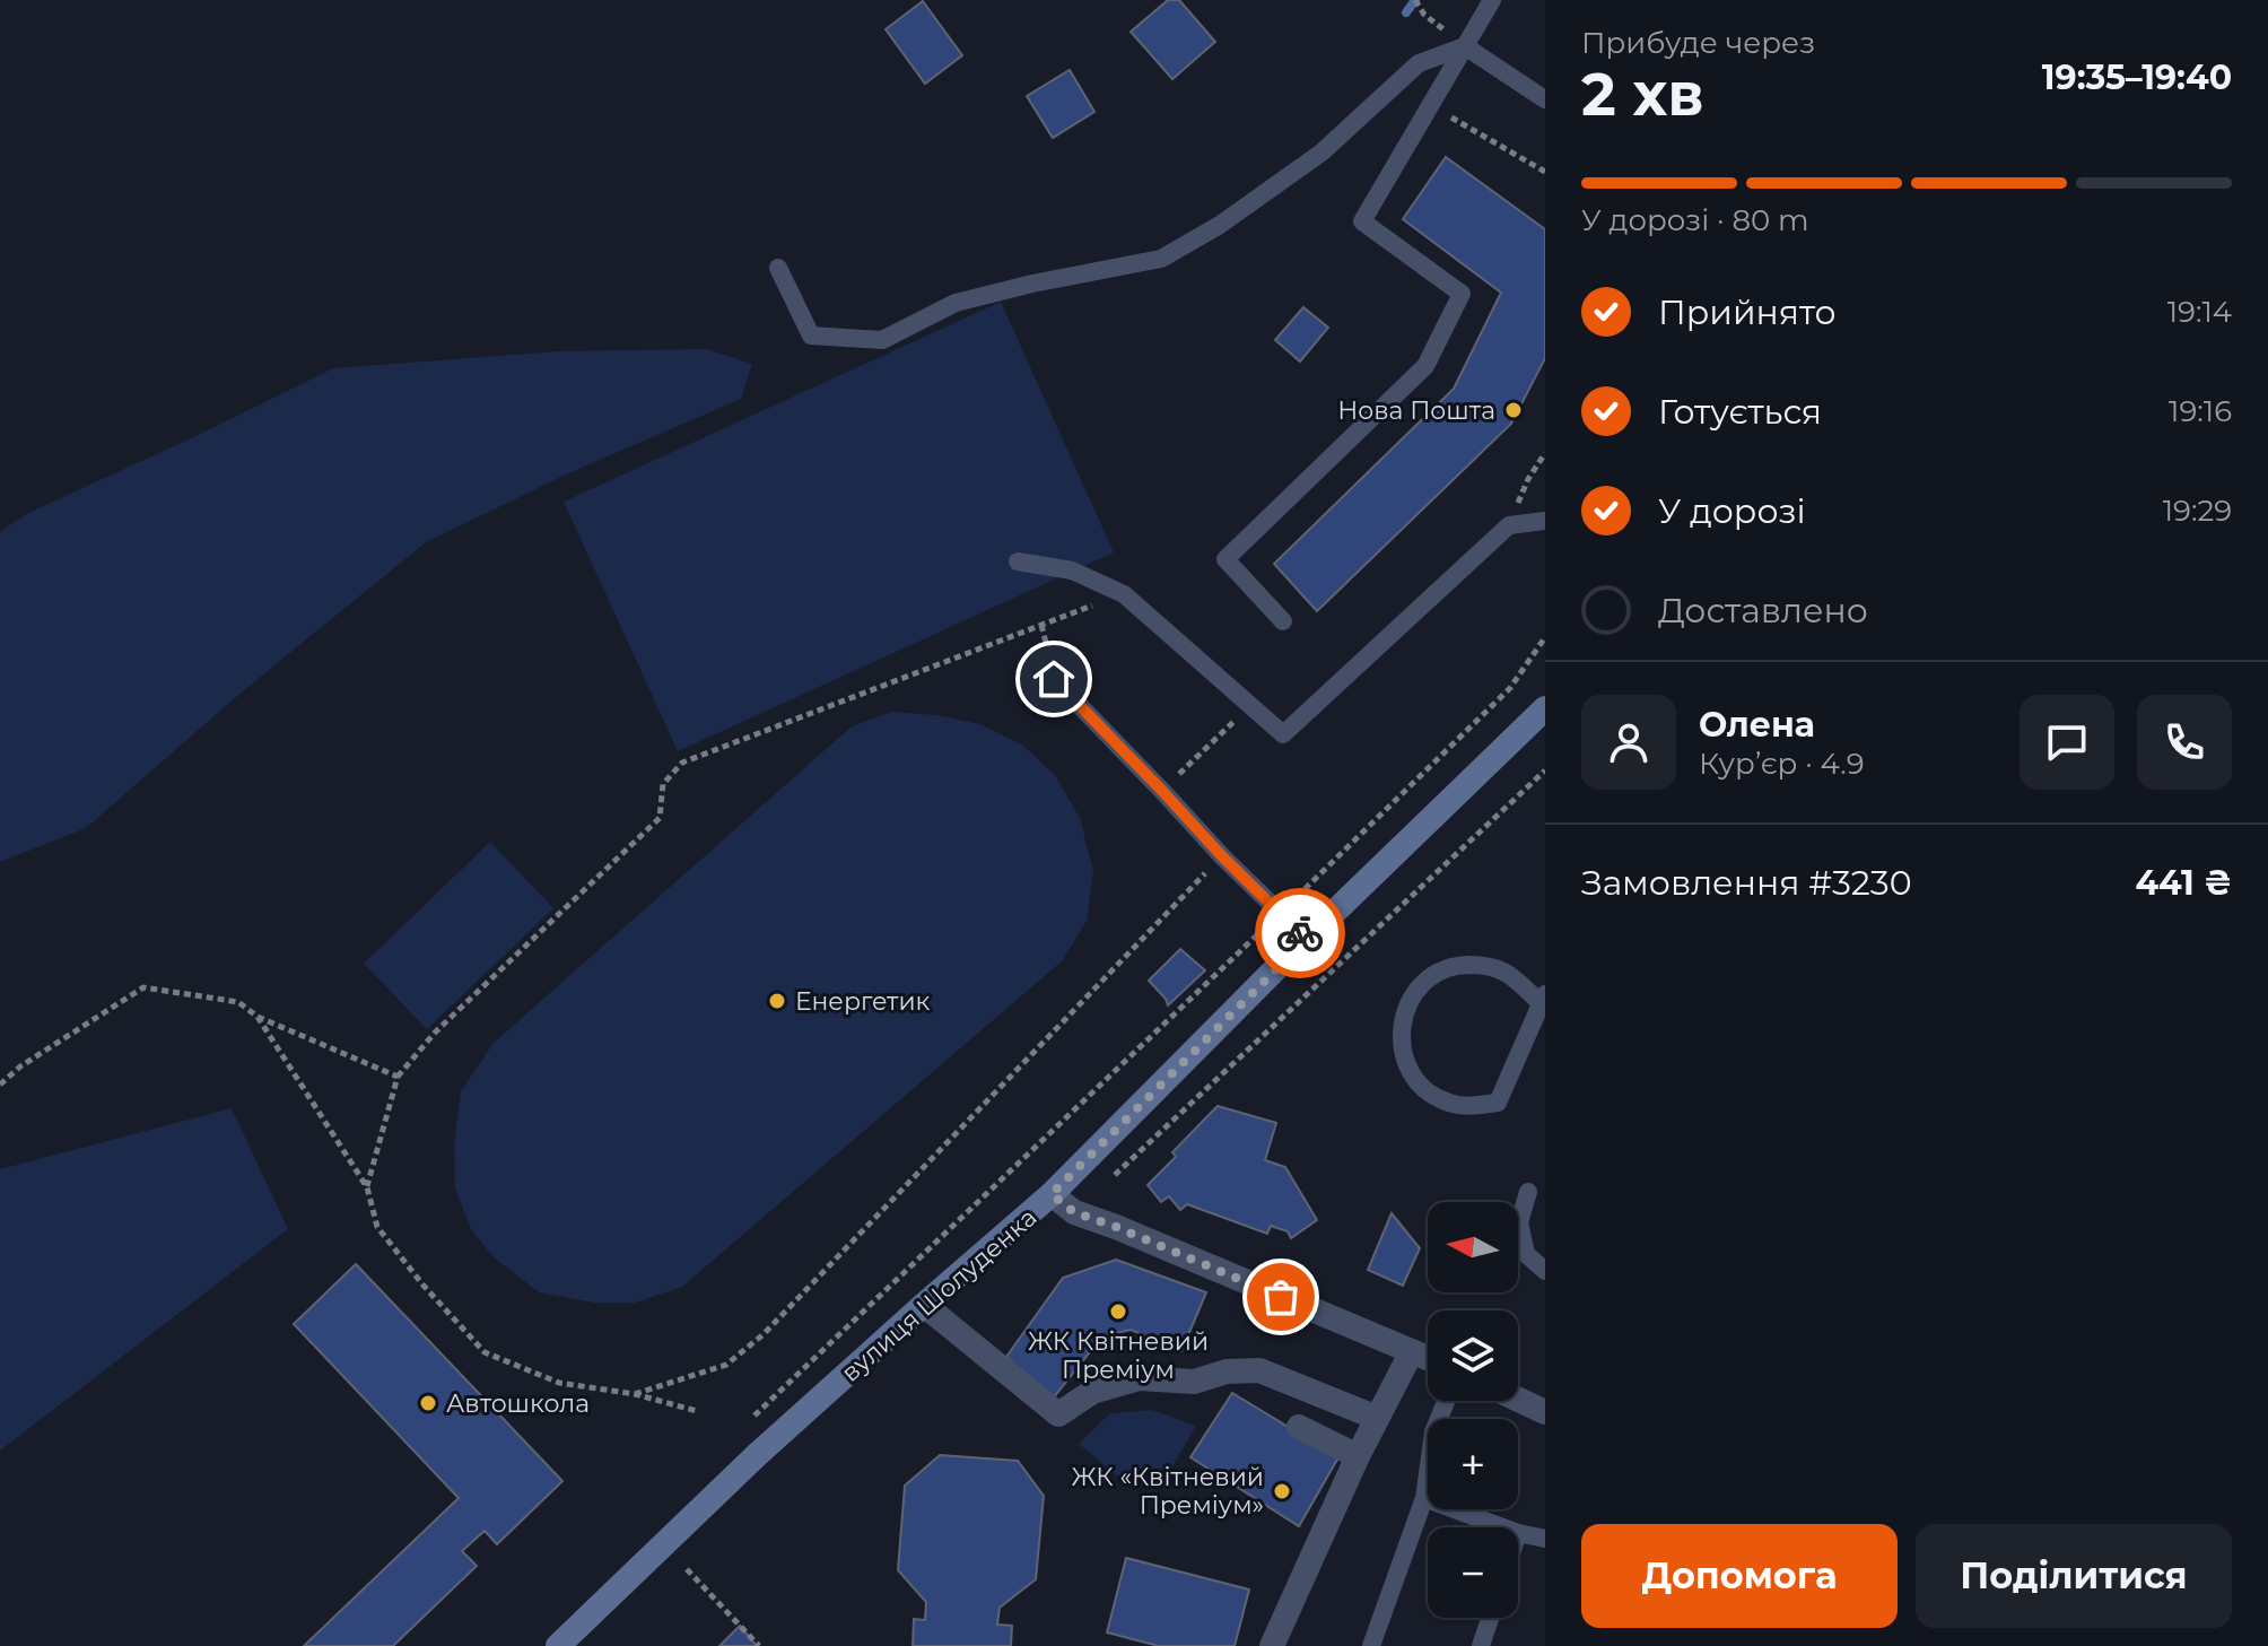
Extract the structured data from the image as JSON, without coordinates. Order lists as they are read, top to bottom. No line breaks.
{"streets":{"main road":["вулиця Шолуденка"]},"places":["Нова Пошта","Енергетик","ЖК Квітневий Преміум","Автошкола","ЖК «Квітневий Преміум»"],"north":"left","page":{"heading":["2 хв","Прибуде через","19:35–19:40"],"panel":["Олена","Кур’єр · 4.9","Замовлення #3230","441 ₴"],"bar":"У дорозі · 80 m","list":[["Прийнято","19:14"],["Готується","19:16"],["У дорозі","19:29"],"Доставлено"],"map_buttons":["+","−"],"buttons":["Допомога","Поділитися"]}}
